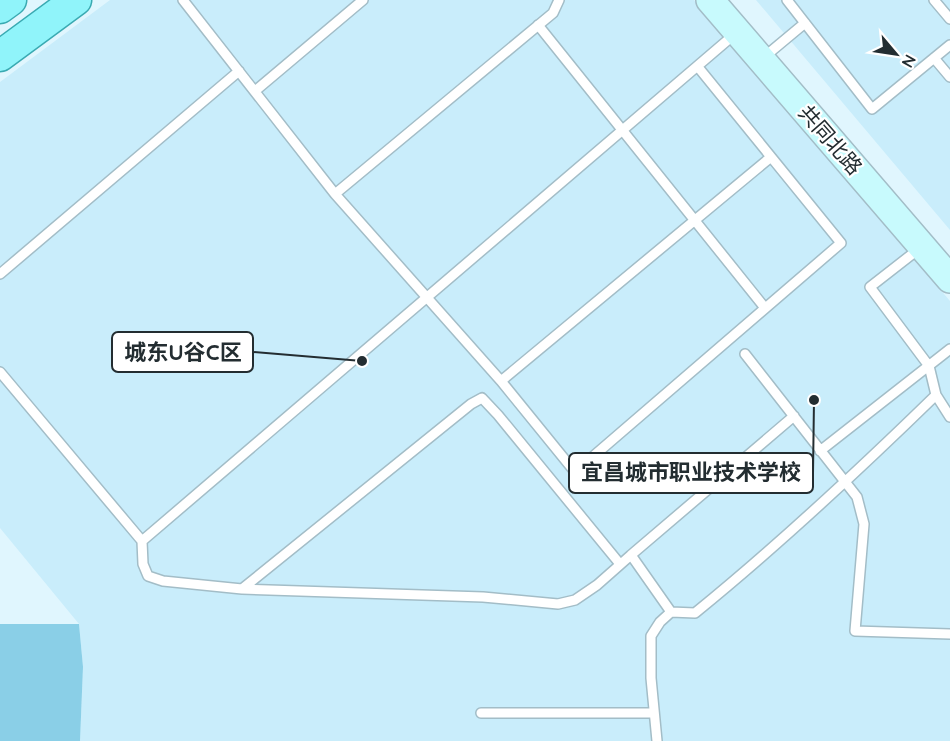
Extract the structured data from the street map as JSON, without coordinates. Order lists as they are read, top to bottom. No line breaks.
{"streets":{"street":["共同北路"]},"places":["城东U谷C区","宜昌城市职业技术学校"],"north":"bottom right"}
